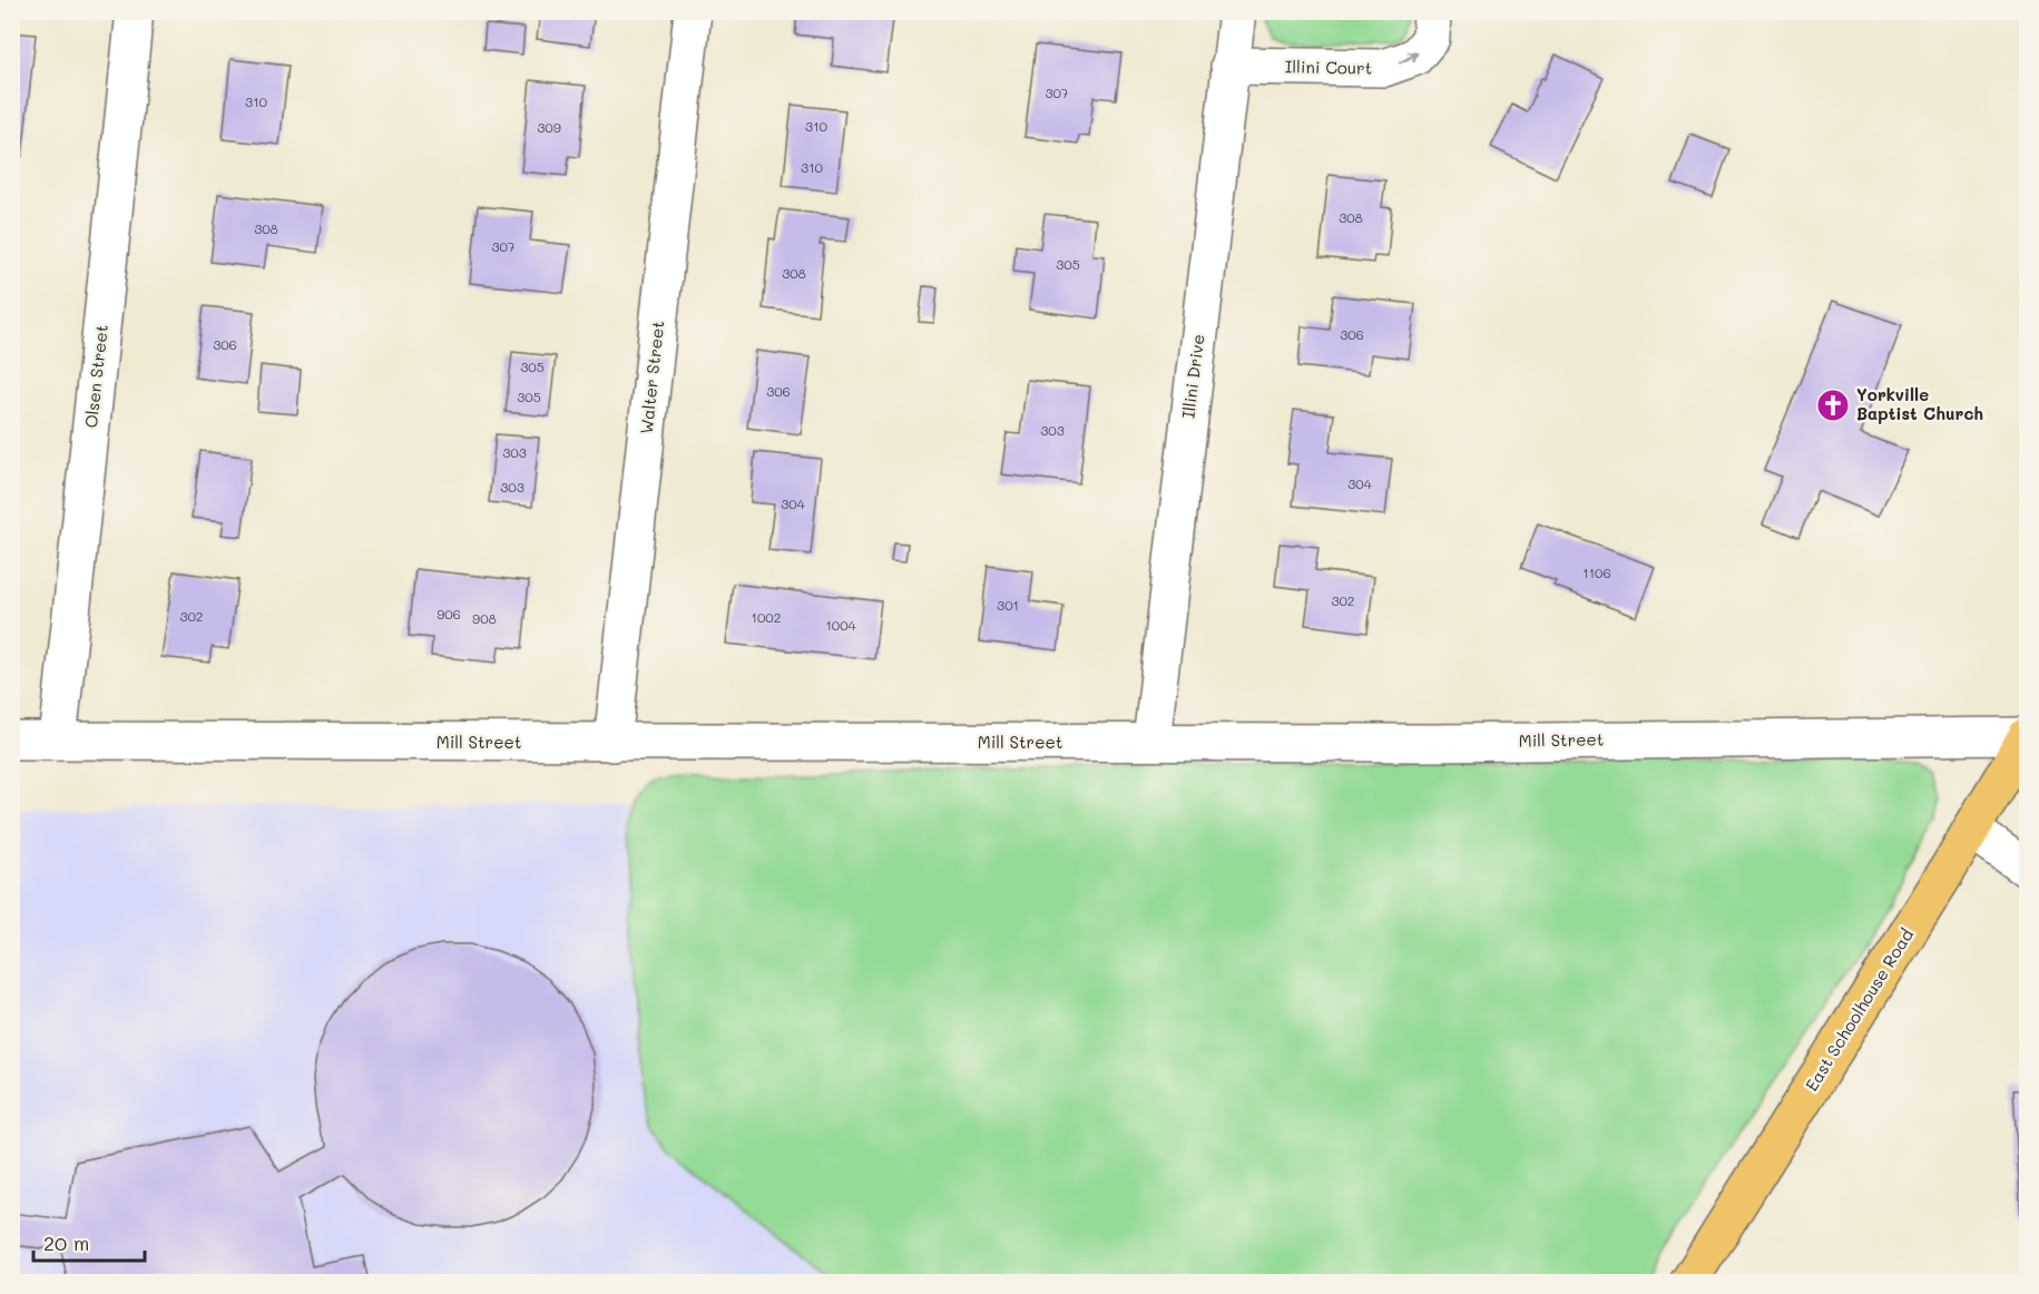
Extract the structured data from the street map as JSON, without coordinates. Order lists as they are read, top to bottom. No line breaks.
{"streets":{"main road":["East Schoolhouse Road"],"street":["Illini Court","Olsen Street","Illini Drive","Walter Street","Mill Street"]},"crossings":[["Illini Court","Illini Drive"],["Olsen Street","Mill Street"],["Illini Drive","Mill Street"],["Walter Street","Mill Street"],["Mill Street","East Schoolhouse Road"]],"one_way":["Illini Court"],"places":{"church":["Yorkville Baptist Church"]},"house_numbers":["307","310","310","309","310","308","308","307","305","308","306","306","305","306","305","303","303","304","303","304","1106","302","301","906","302","1002","908","1004"],"scale_bar":"20 m"}
